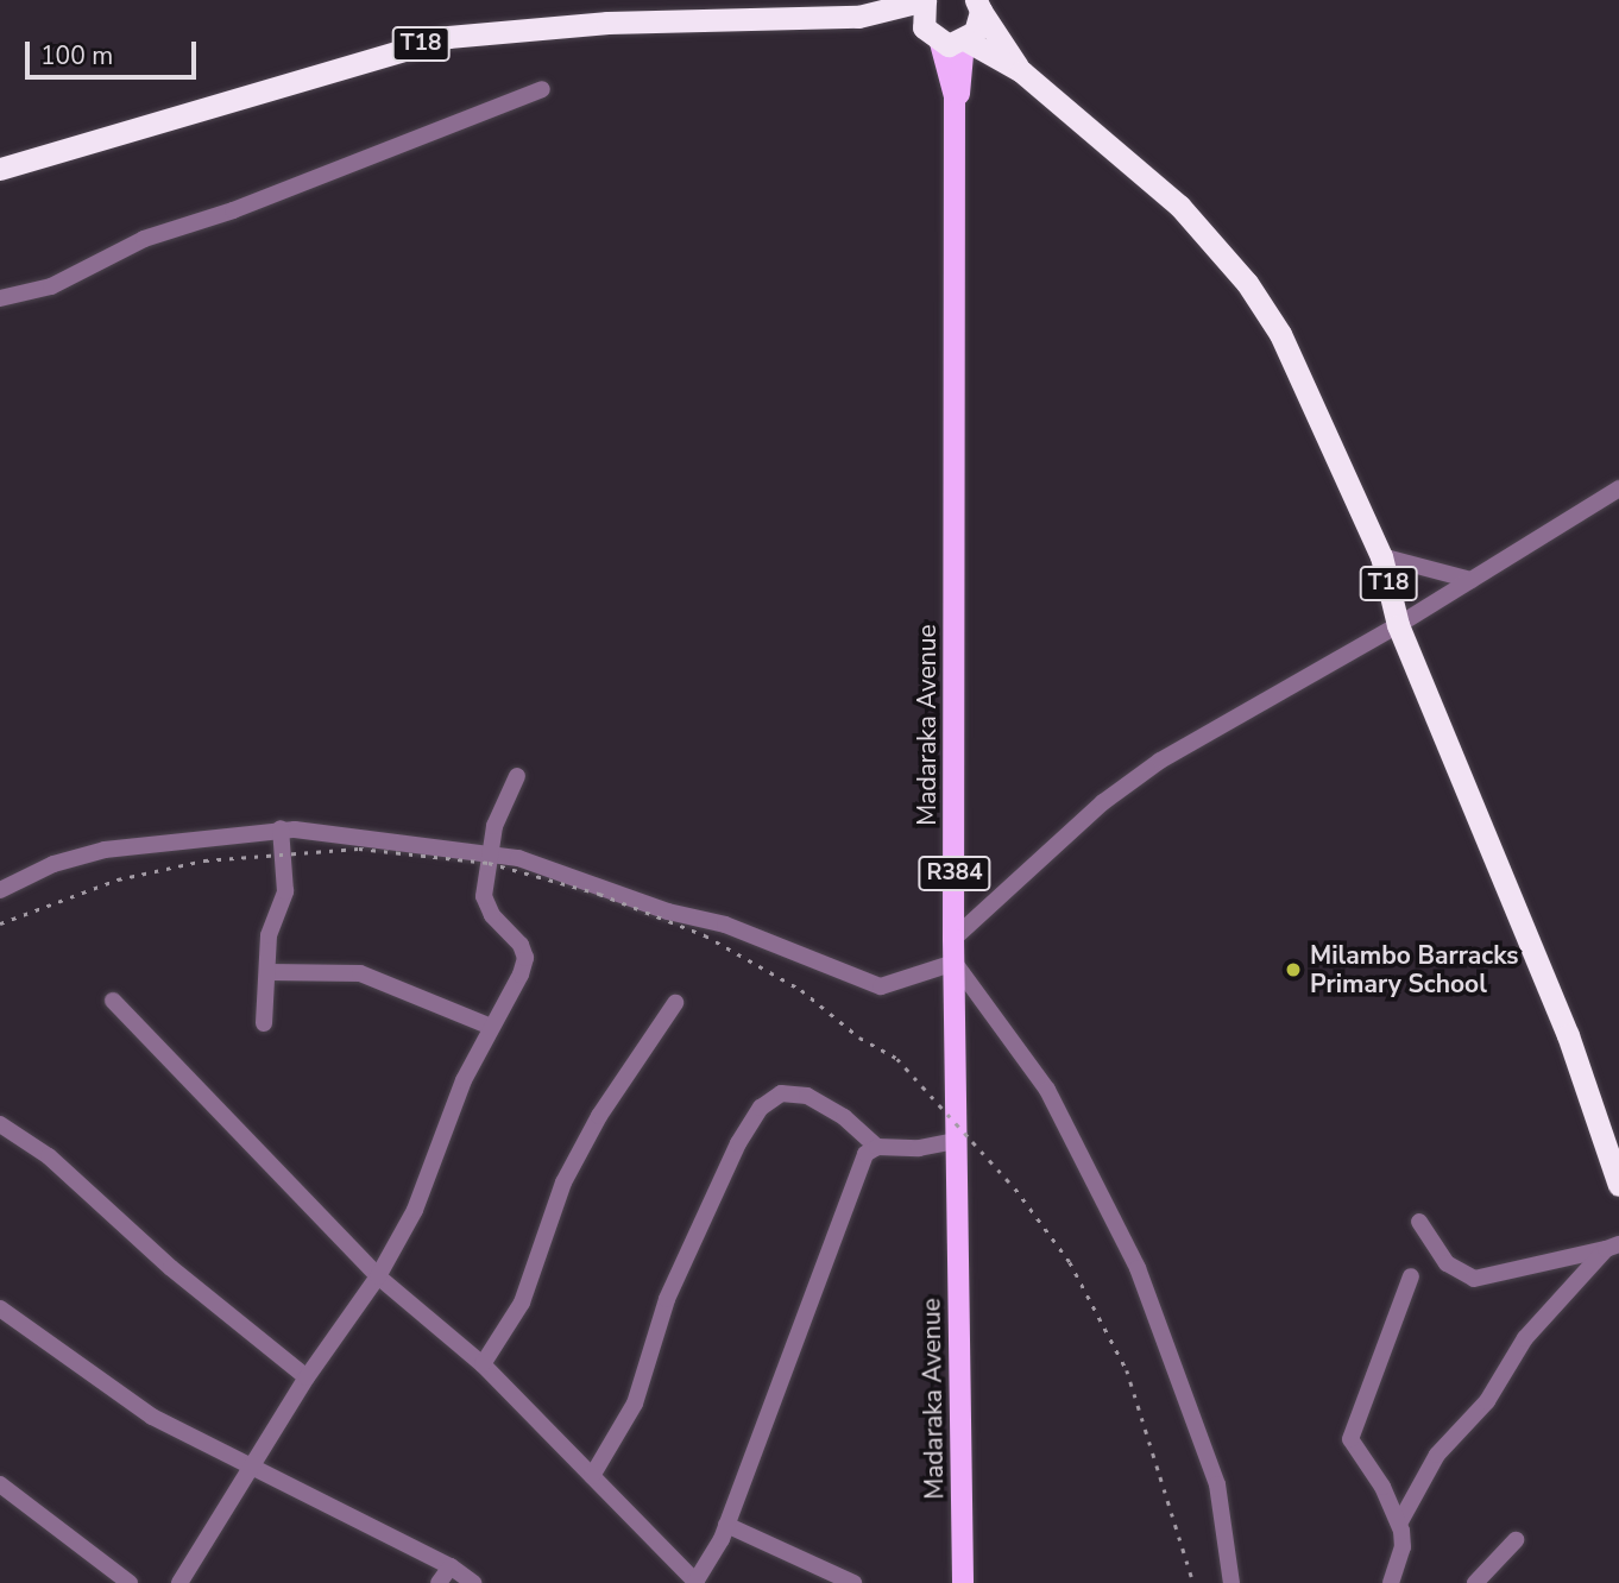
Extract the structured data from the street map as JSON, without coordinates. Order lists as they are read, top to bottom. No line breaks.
{"streets":{"highway":["T18"],"main road":["Madaraka Avenue","R384"]},"crossings":[["T18","R384"],["Madaraka Avenue","R384"]],"places":["Milambo Barracks Primary School"],"scale_bar":"100 m"}
